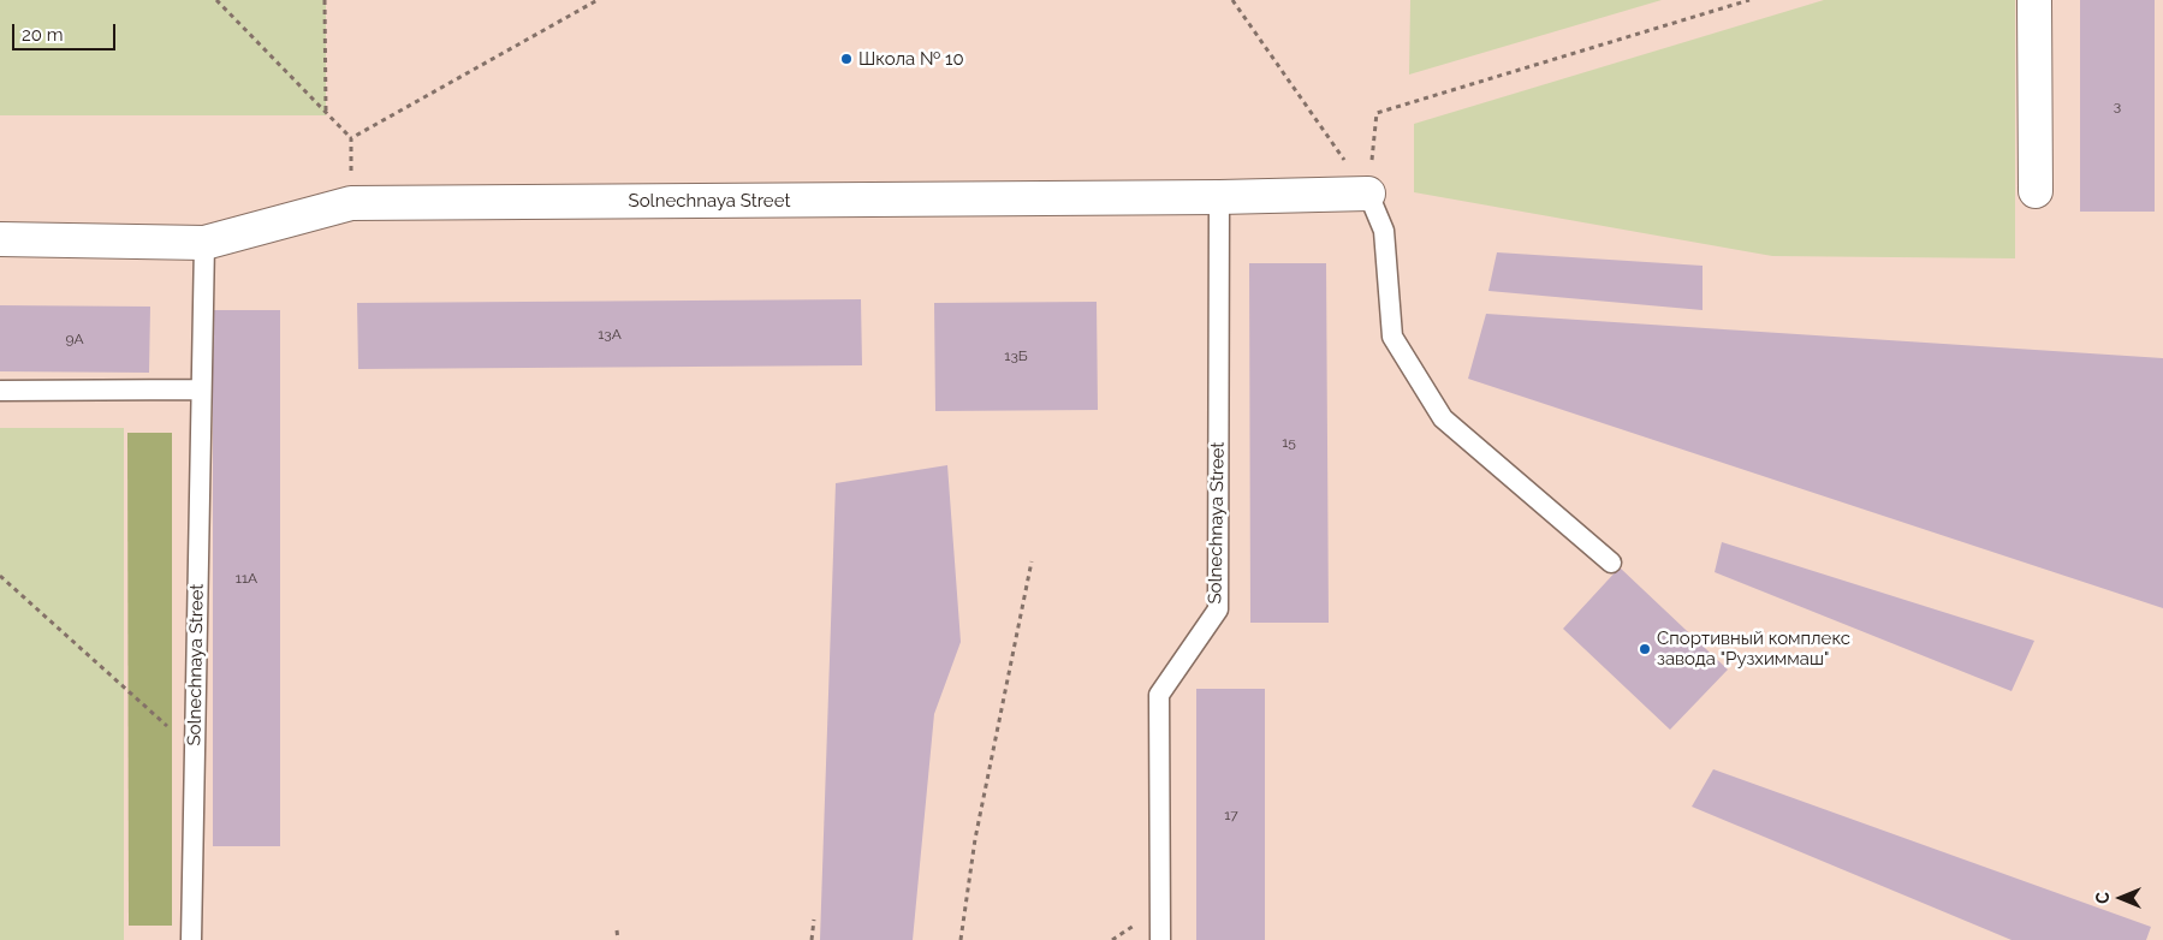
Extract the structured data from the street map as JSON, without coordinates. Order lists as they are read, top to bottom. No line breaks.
{"streets":{"street":["Solnechnaya Street"]},"places":["Школа № 10","Спортивный комплекс завода \"Рузхиммаш\""],"house_numbers":["3","13А","9А","13Б","15","11А","17"],"scale_bar":"20 m","north":"left"}
